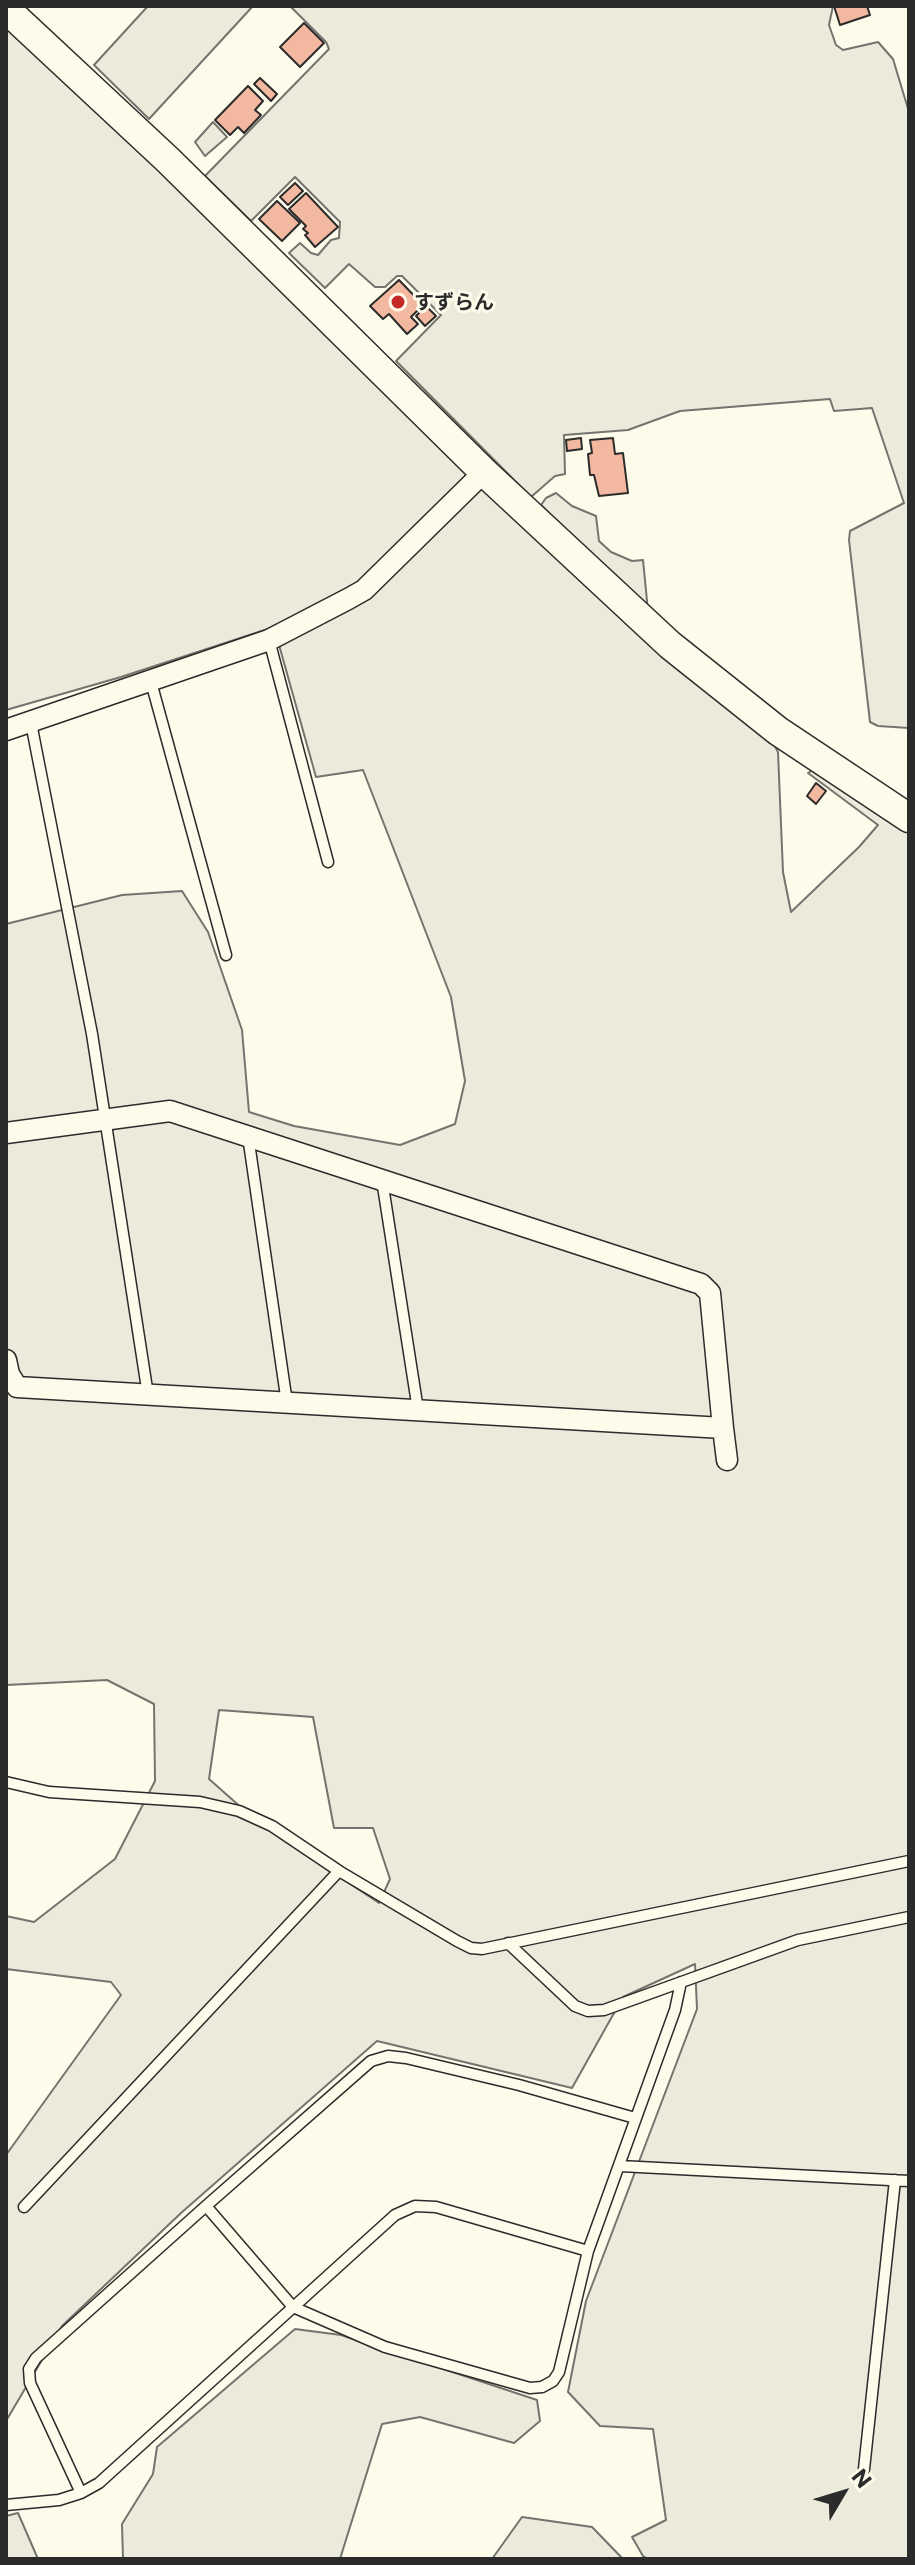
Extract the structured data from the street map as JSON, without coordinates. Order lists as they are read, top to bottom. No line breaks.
{"places":["すずらん"],"north":"top right"}
